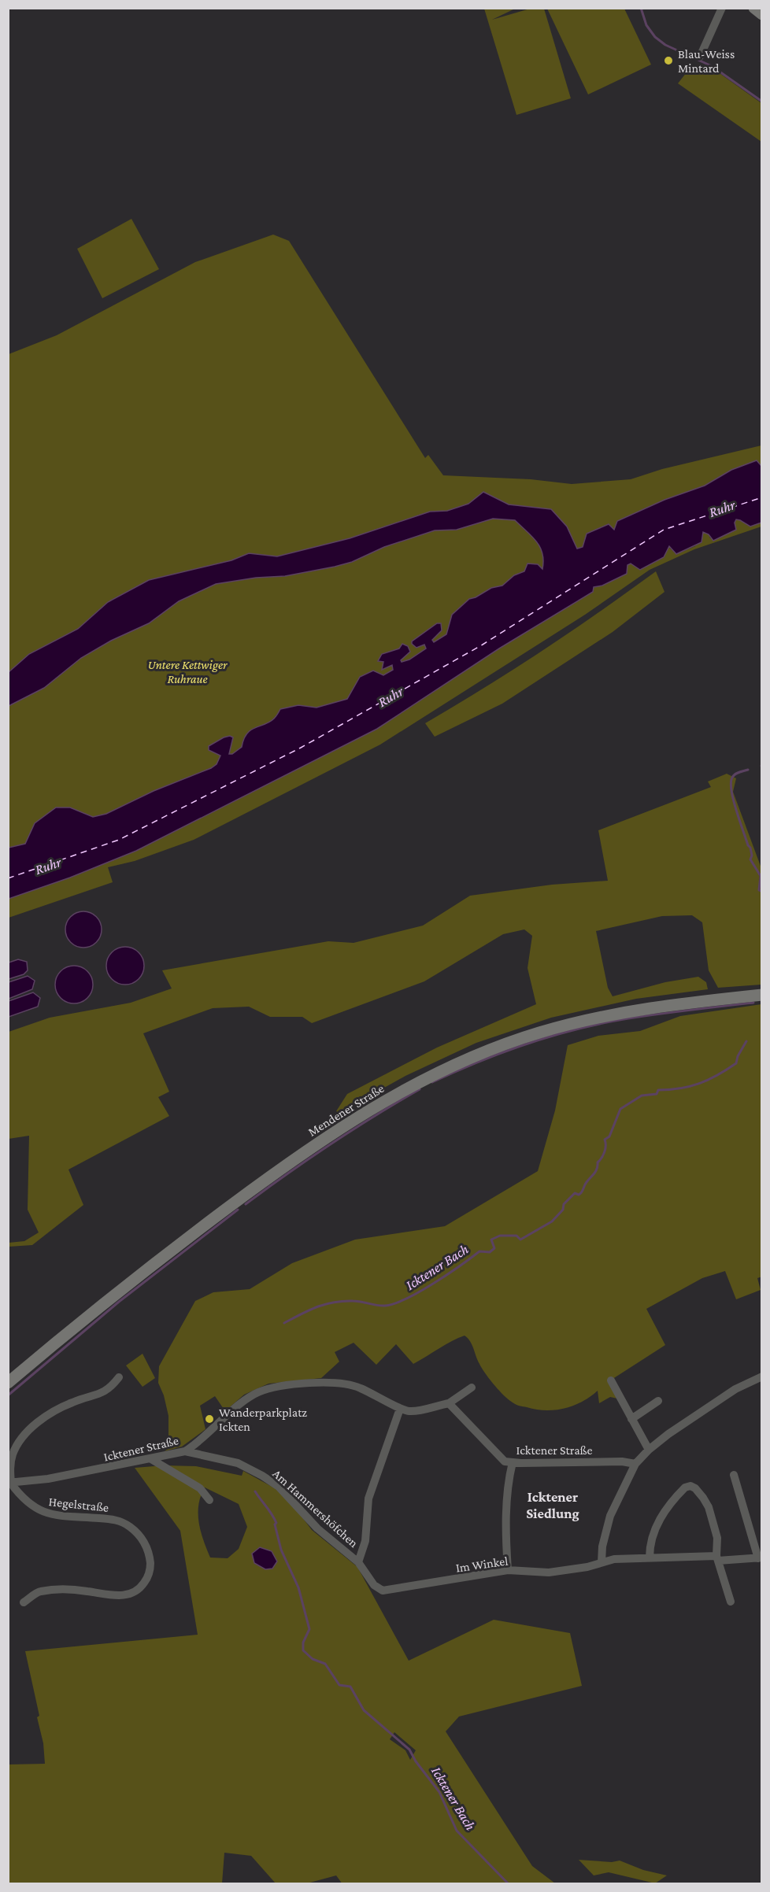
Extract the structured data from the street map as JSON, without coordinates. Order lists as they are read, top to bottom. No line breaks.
{"streets":{"main road":["Mendener Straße"],"street":["Icktener Straße","Hegelstraße","Am Hammershöfchen","Im Winkel"]},"crossings":[["Icktener Straße","Hegelstraße"],["Icktener Straße","Am Hammershöfchen"],["Am Hammershöfchen","Im Winkel"]],"districts":["Icktener Siedlung"],"water":["Ruhr","Icktener Bach"],"parks":["Untere Kettwiger Ruhraue"],"places":["Blau-Weiss Mintard","Wanderparkplatz Ickten"]}
